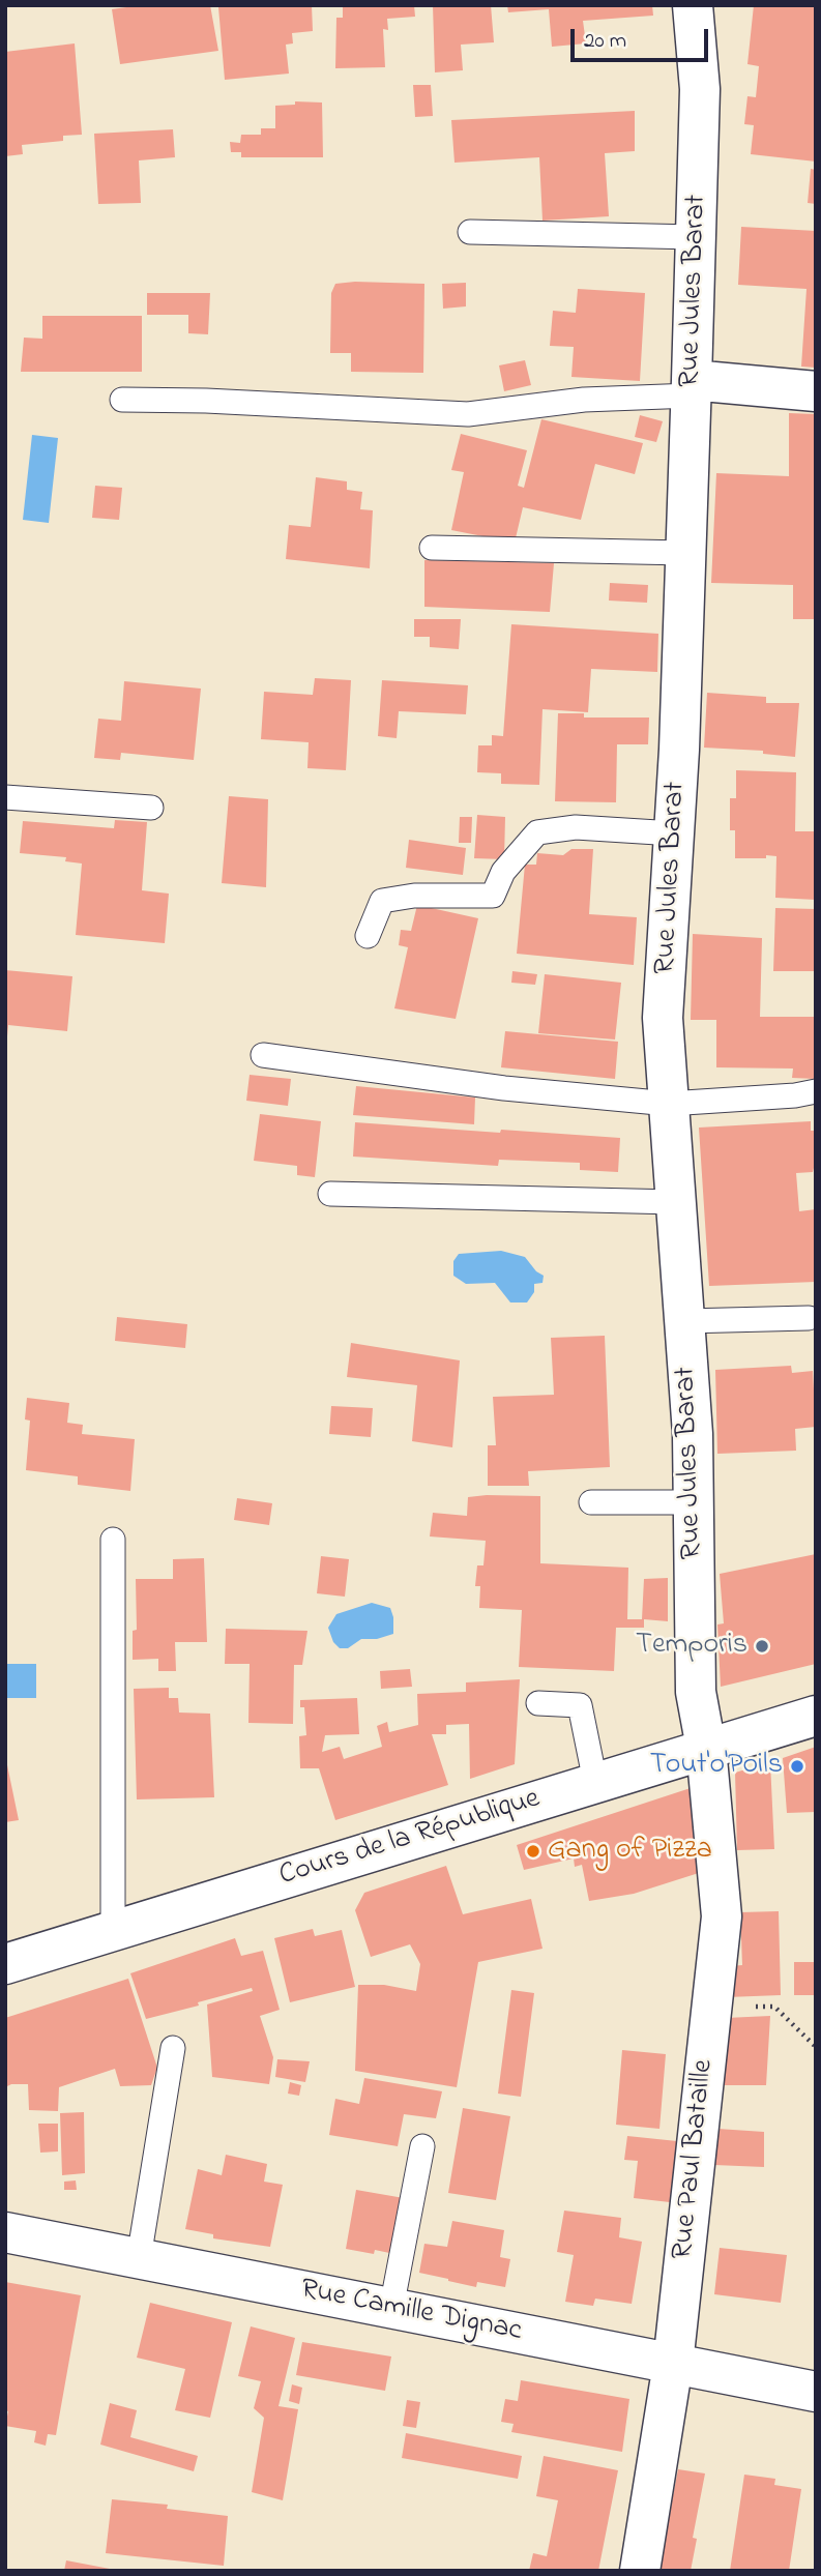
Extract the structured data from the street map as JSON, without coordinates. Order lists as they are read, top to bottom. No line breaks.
{"streets":{"street":["Rue Jules Barat","Cours de la République","Rue Paul Bataille","Rue Camille Dignac"]},"crossings":[["Rue Jules Barat","Cours de la République"],["Rue Jules Barat","Rue Paul Bataille"],["Cours de la République","Rue Paul Bataille"],["Rue Paul Bataille","Rue Camille Dignac"]],"places":["Temporis","Tout'o'Poils","Gang of Pizza"],"scale_bar":"20 m"}
